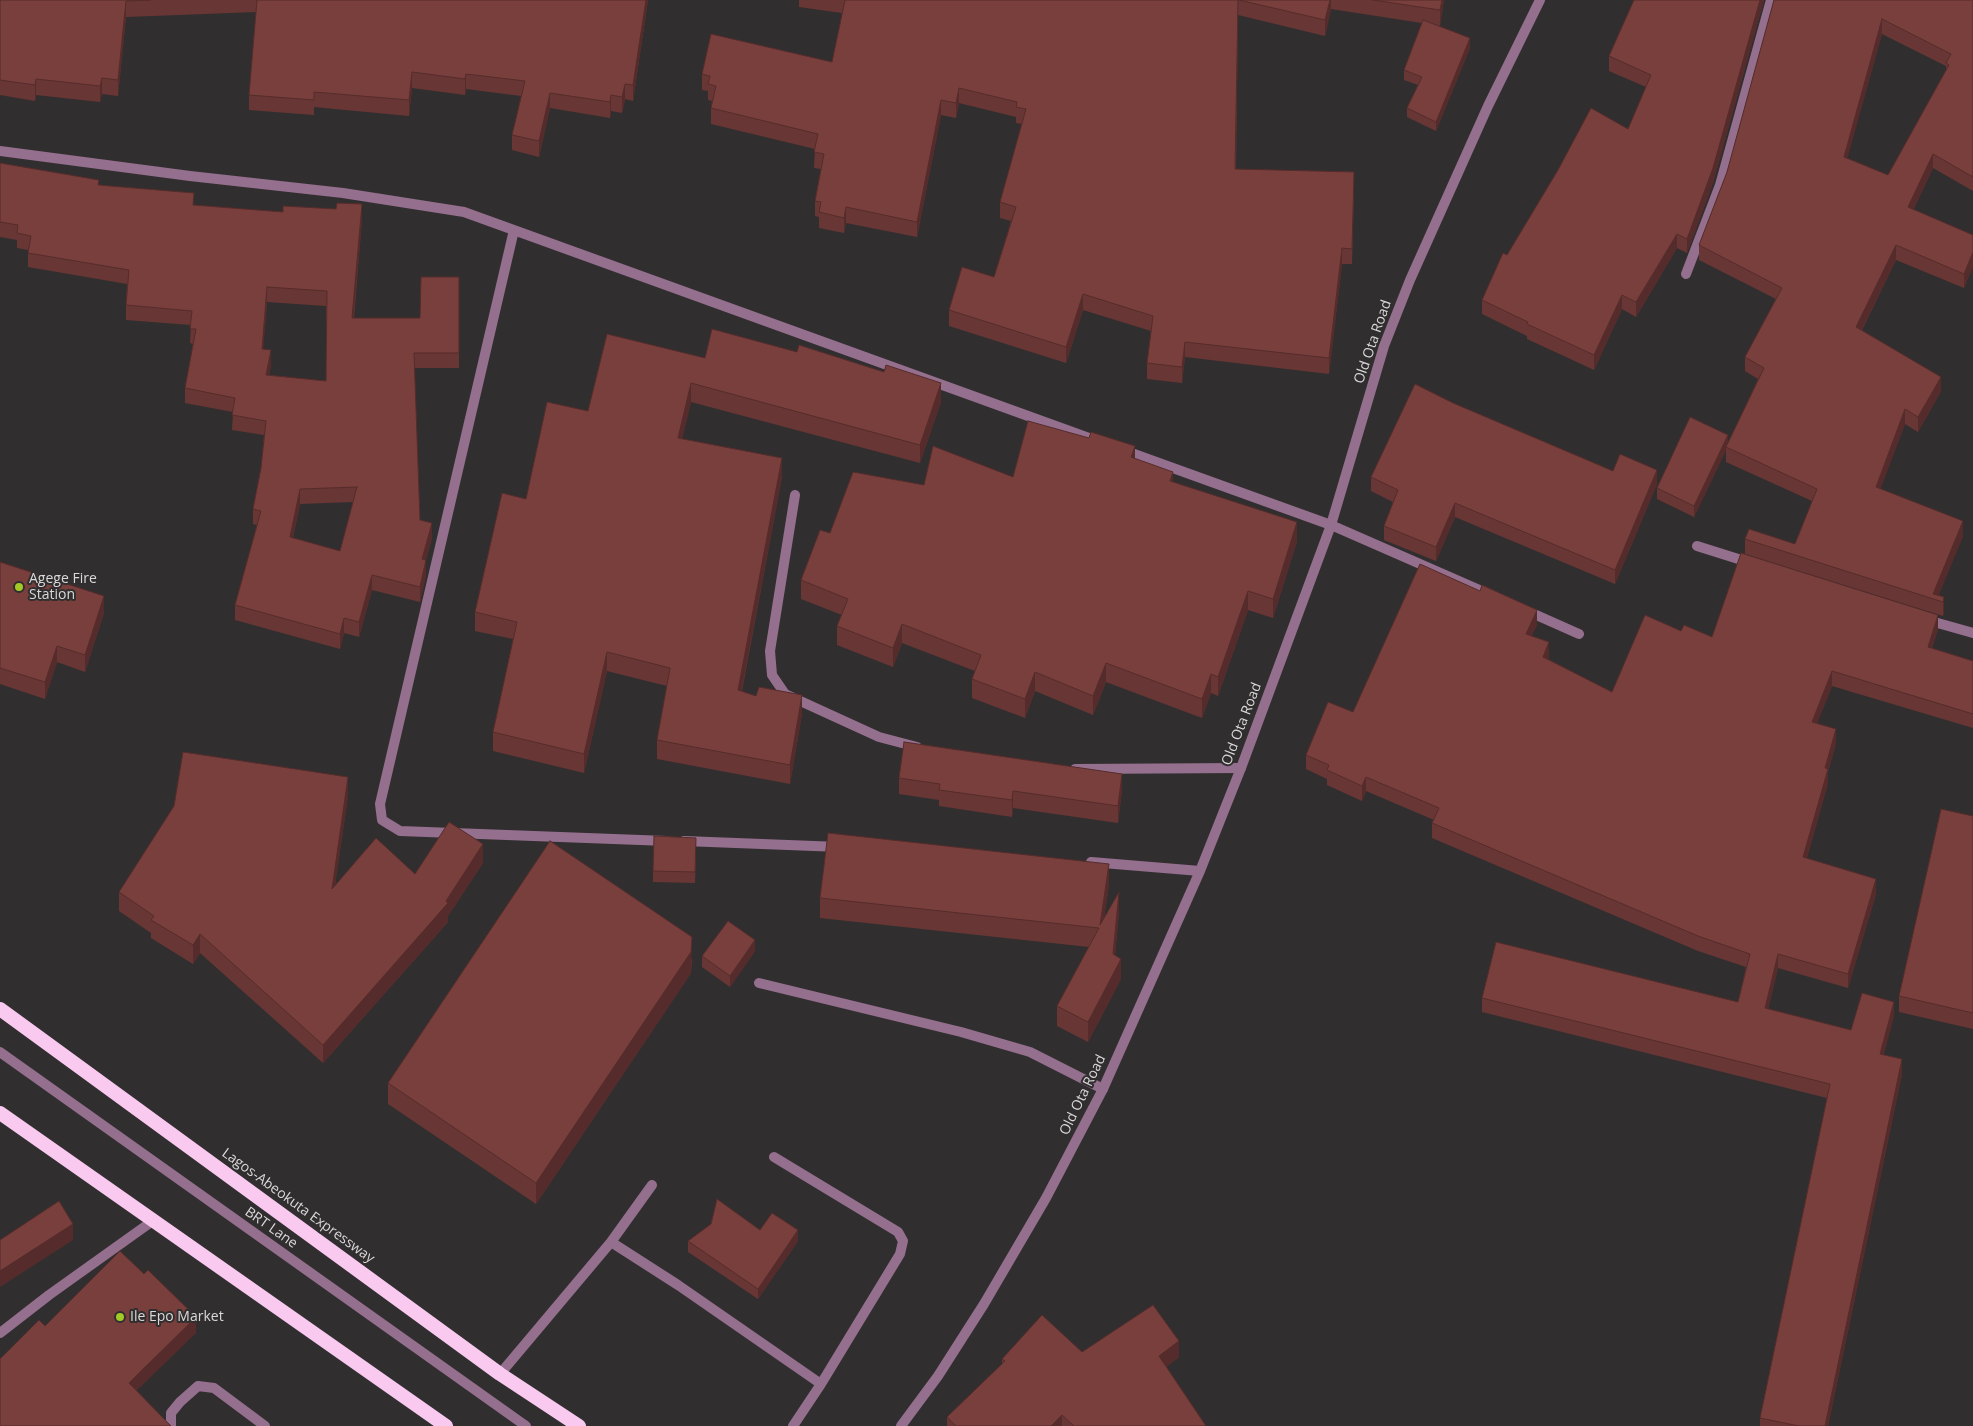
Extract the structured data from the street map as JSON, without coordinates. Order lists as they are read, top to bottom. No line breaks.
{"streets":{"highway":["Lagos-Abeokuta Expressway"],"street":["Old Ota Road","BRT Lane"]},"places":["Agege Fire Station","Ile Epo Market"]}
